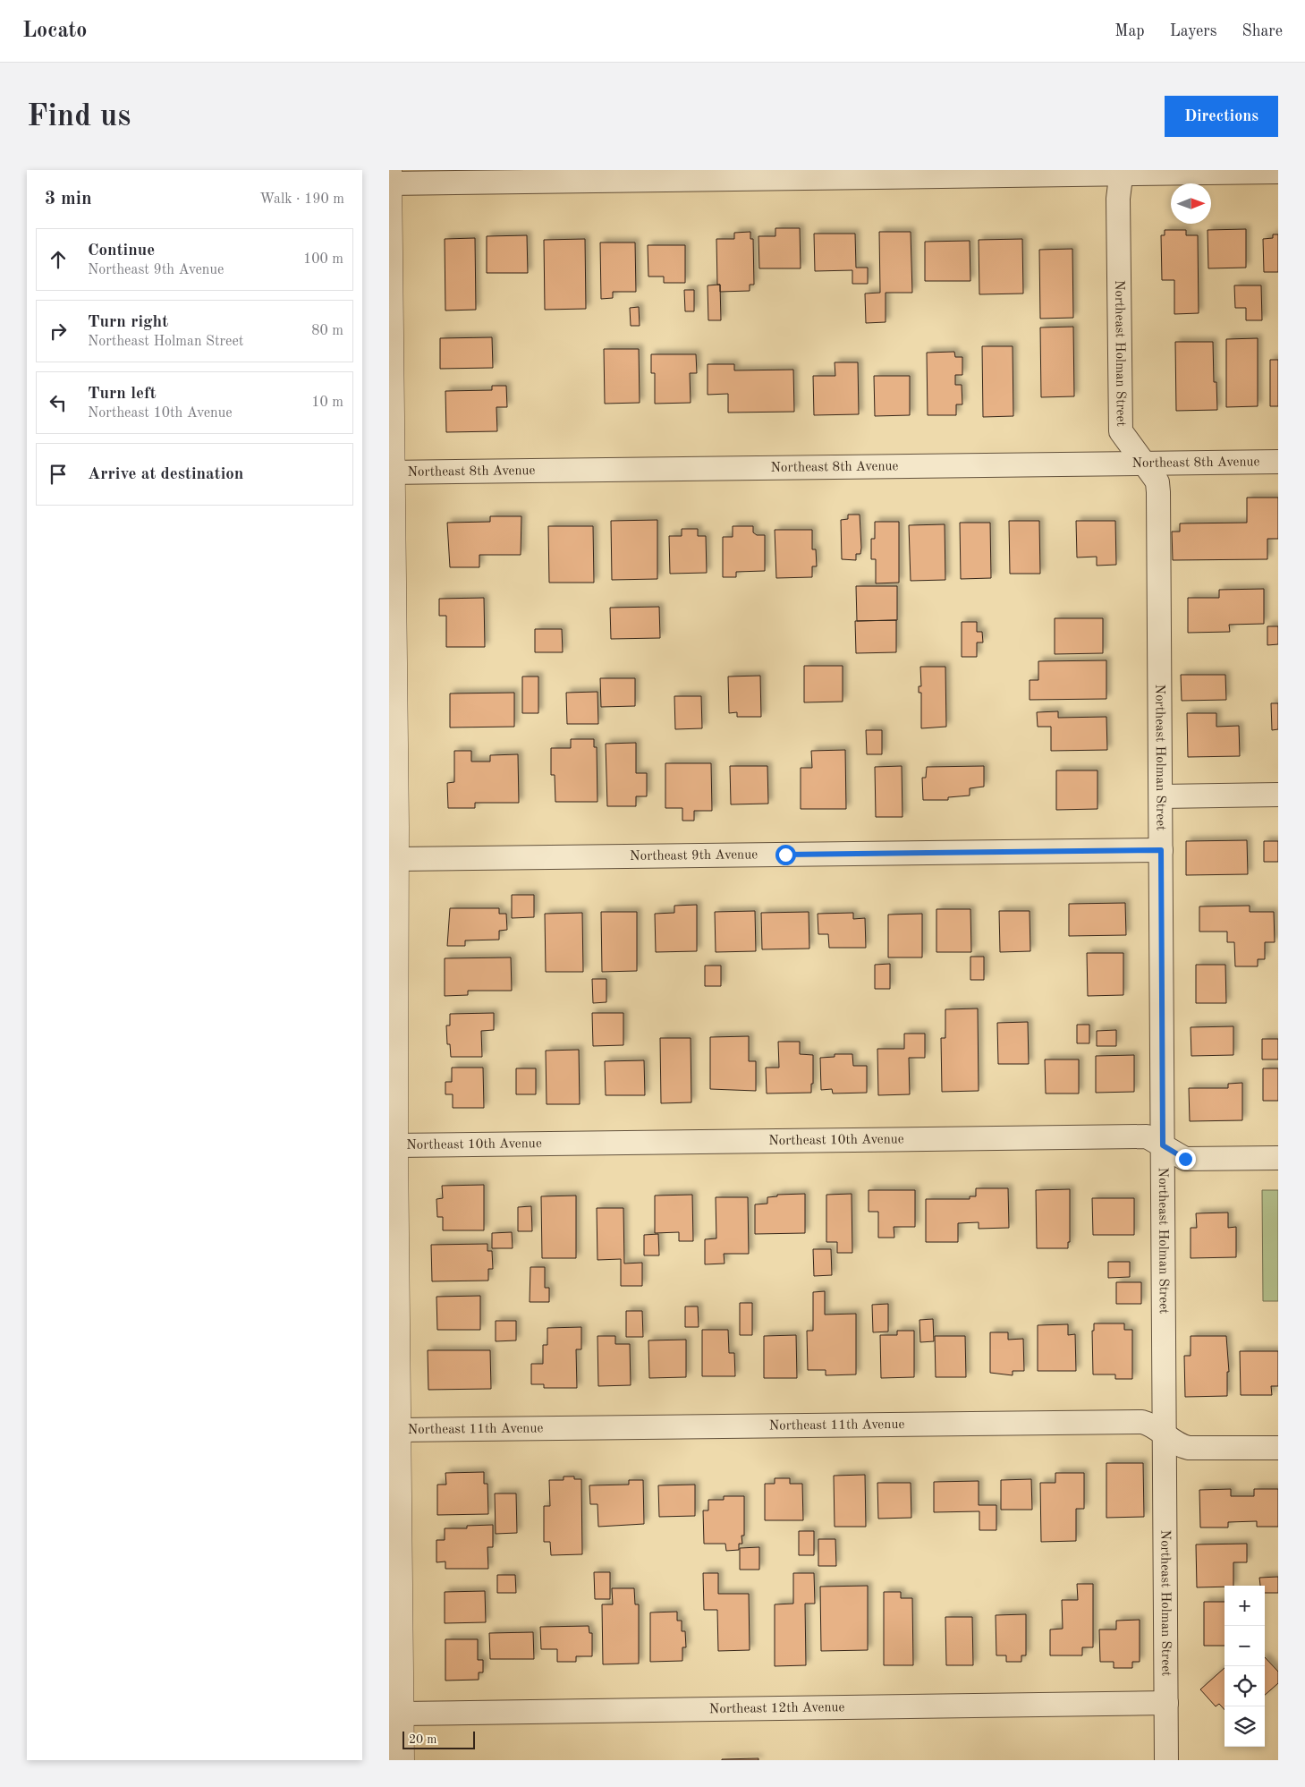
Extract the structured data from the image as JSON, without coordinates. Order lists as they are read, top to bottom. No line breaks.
{"streets":{"street":["Northeast Holman Street","Northeast 8th Avenue","Northeast 9th Avenue","Northeast 10th Avenue","Northeast 11th Avenue","Northeast 12th Avenue"]},"crossings":[["Northeast Holman Street","Northeast 8th Avenue"],["Northeast Holman Street","Northeast 9th Avenue"],["Northeast Holman Street","Northeast 10th Avenue"],["Northeast Holman Street","Northeast 11th Avenue"],["Northeast Holman Street","Northeast 12th Avenue"]],"scale_bar":"20 m","north":"right","page":{"header":"Locato","nav":["Map","Layers","Share"],"buttons":"Directions","title":"Find us","heading":["3 min","Walk · 190 m"],"list":[["Continue","Northeast 9th Avenue","100 m"],["Turn right","Northeast Holman Street","80 m"],["Turn left","Northeast 10th Avenue","10 m"],"Arrive at destination"],"map_buttons":["+","−"],"scale":"20 m"}}
